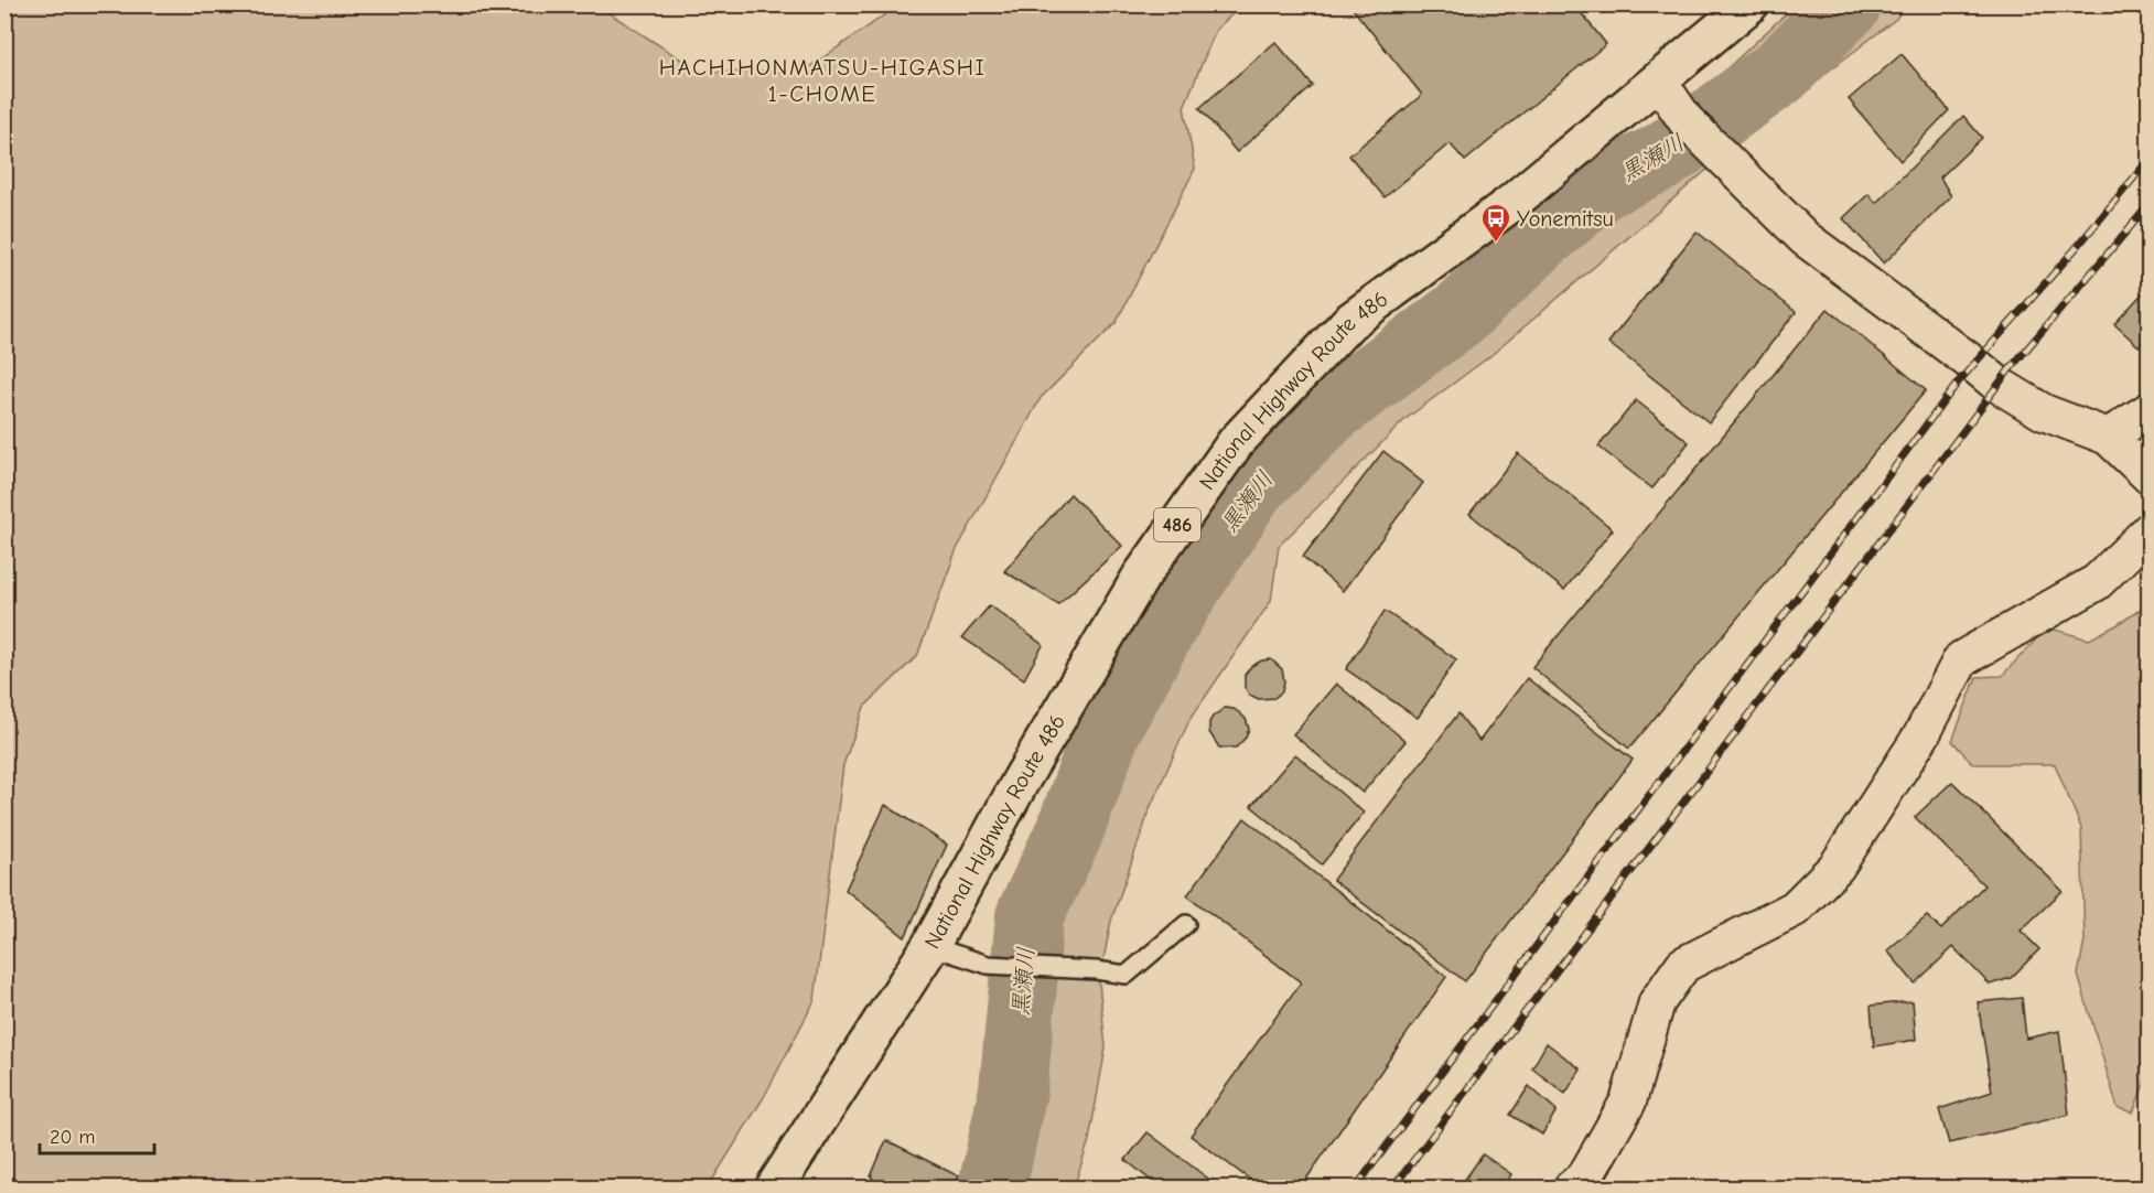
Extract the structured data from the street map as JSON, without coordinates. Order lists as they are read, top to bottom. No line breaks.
{"streets":{"highway":["National Highway Route 486","486"]},"districts":["HACHIHONMATSU-HIGASHI 1-CHOME"],"water":["黒瀬川"],"places":{"bus stop":["Yonemitsu"]},"scale_bar":"20 m"}
